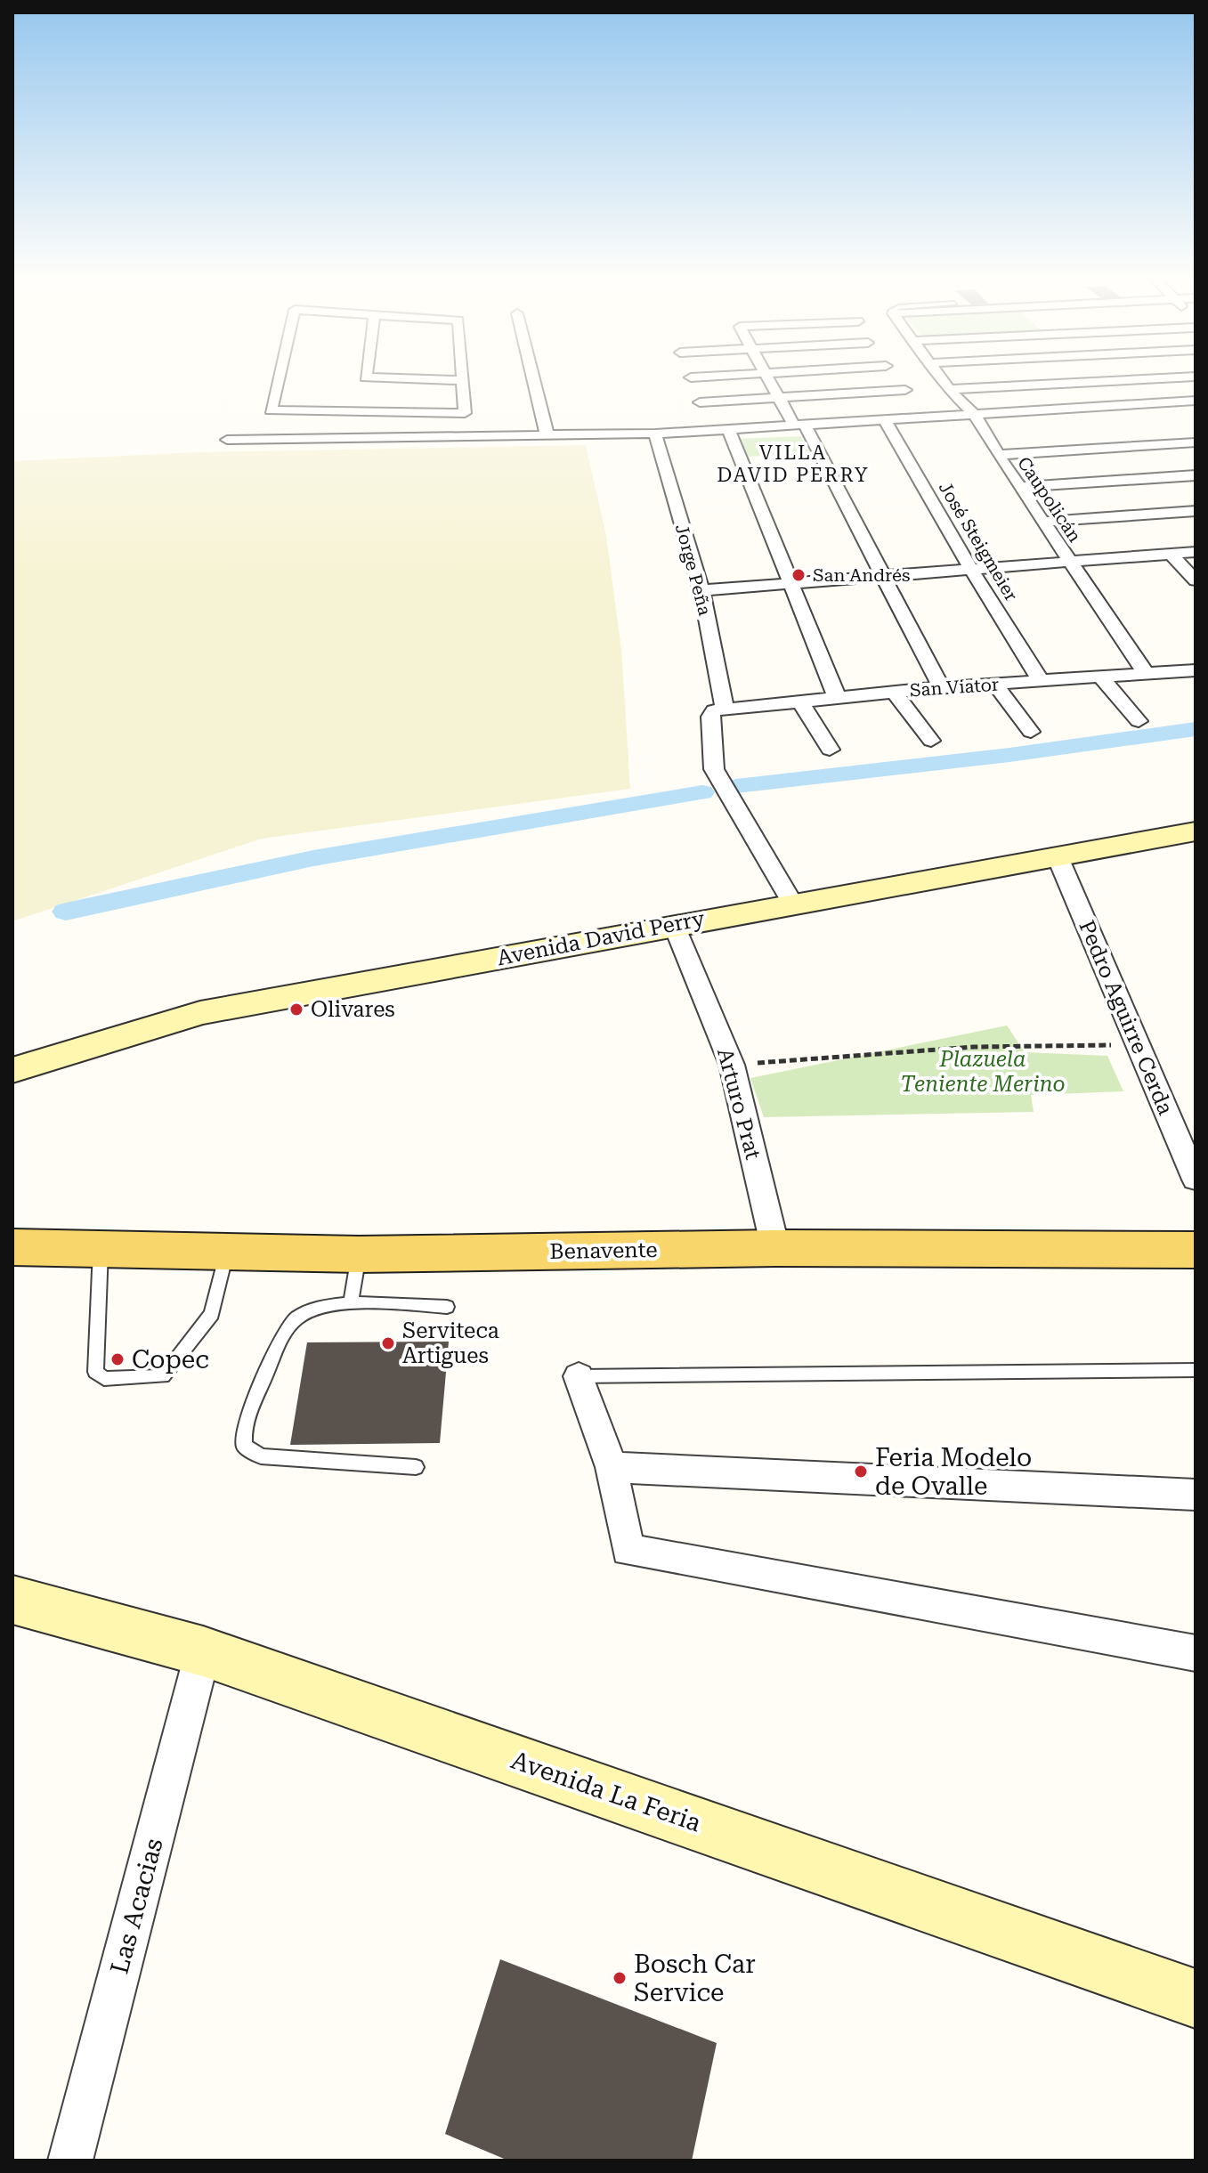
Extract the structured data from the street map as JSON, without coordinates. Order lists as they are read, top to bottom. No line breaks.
{"streets":{"main road":["Avenida David Perry","Benavente","Avenida La Feria"],"street":["Caupolicán","José Steigmeier","Jorge Peña","San Viator","Pedro Aguirre Cerda","Arturo Prat","Las Acacias"]},"crossings":[["Caupolicán","San Viator"],["José Steigmeier","San Viator"],["Jorge Peña","San Viator"],["Jorge Peña","Avenida David Perry"],["Avenida David Perry","Pedro Aguirre Cerda"],["Avenida David Perry","Arturo Prat"],["Arturo Prat","Benavente"],["Avenida La Feria","Las Acacias"]],"districts":["VILLA DAVID PERRY"],"parks":["Plazuela Teniente Merino"],"places":["San Andrés","Olivares","Serviteca Artigues","Copec","Feria Modelo de Ovalle","Bosch Car Service"]}
